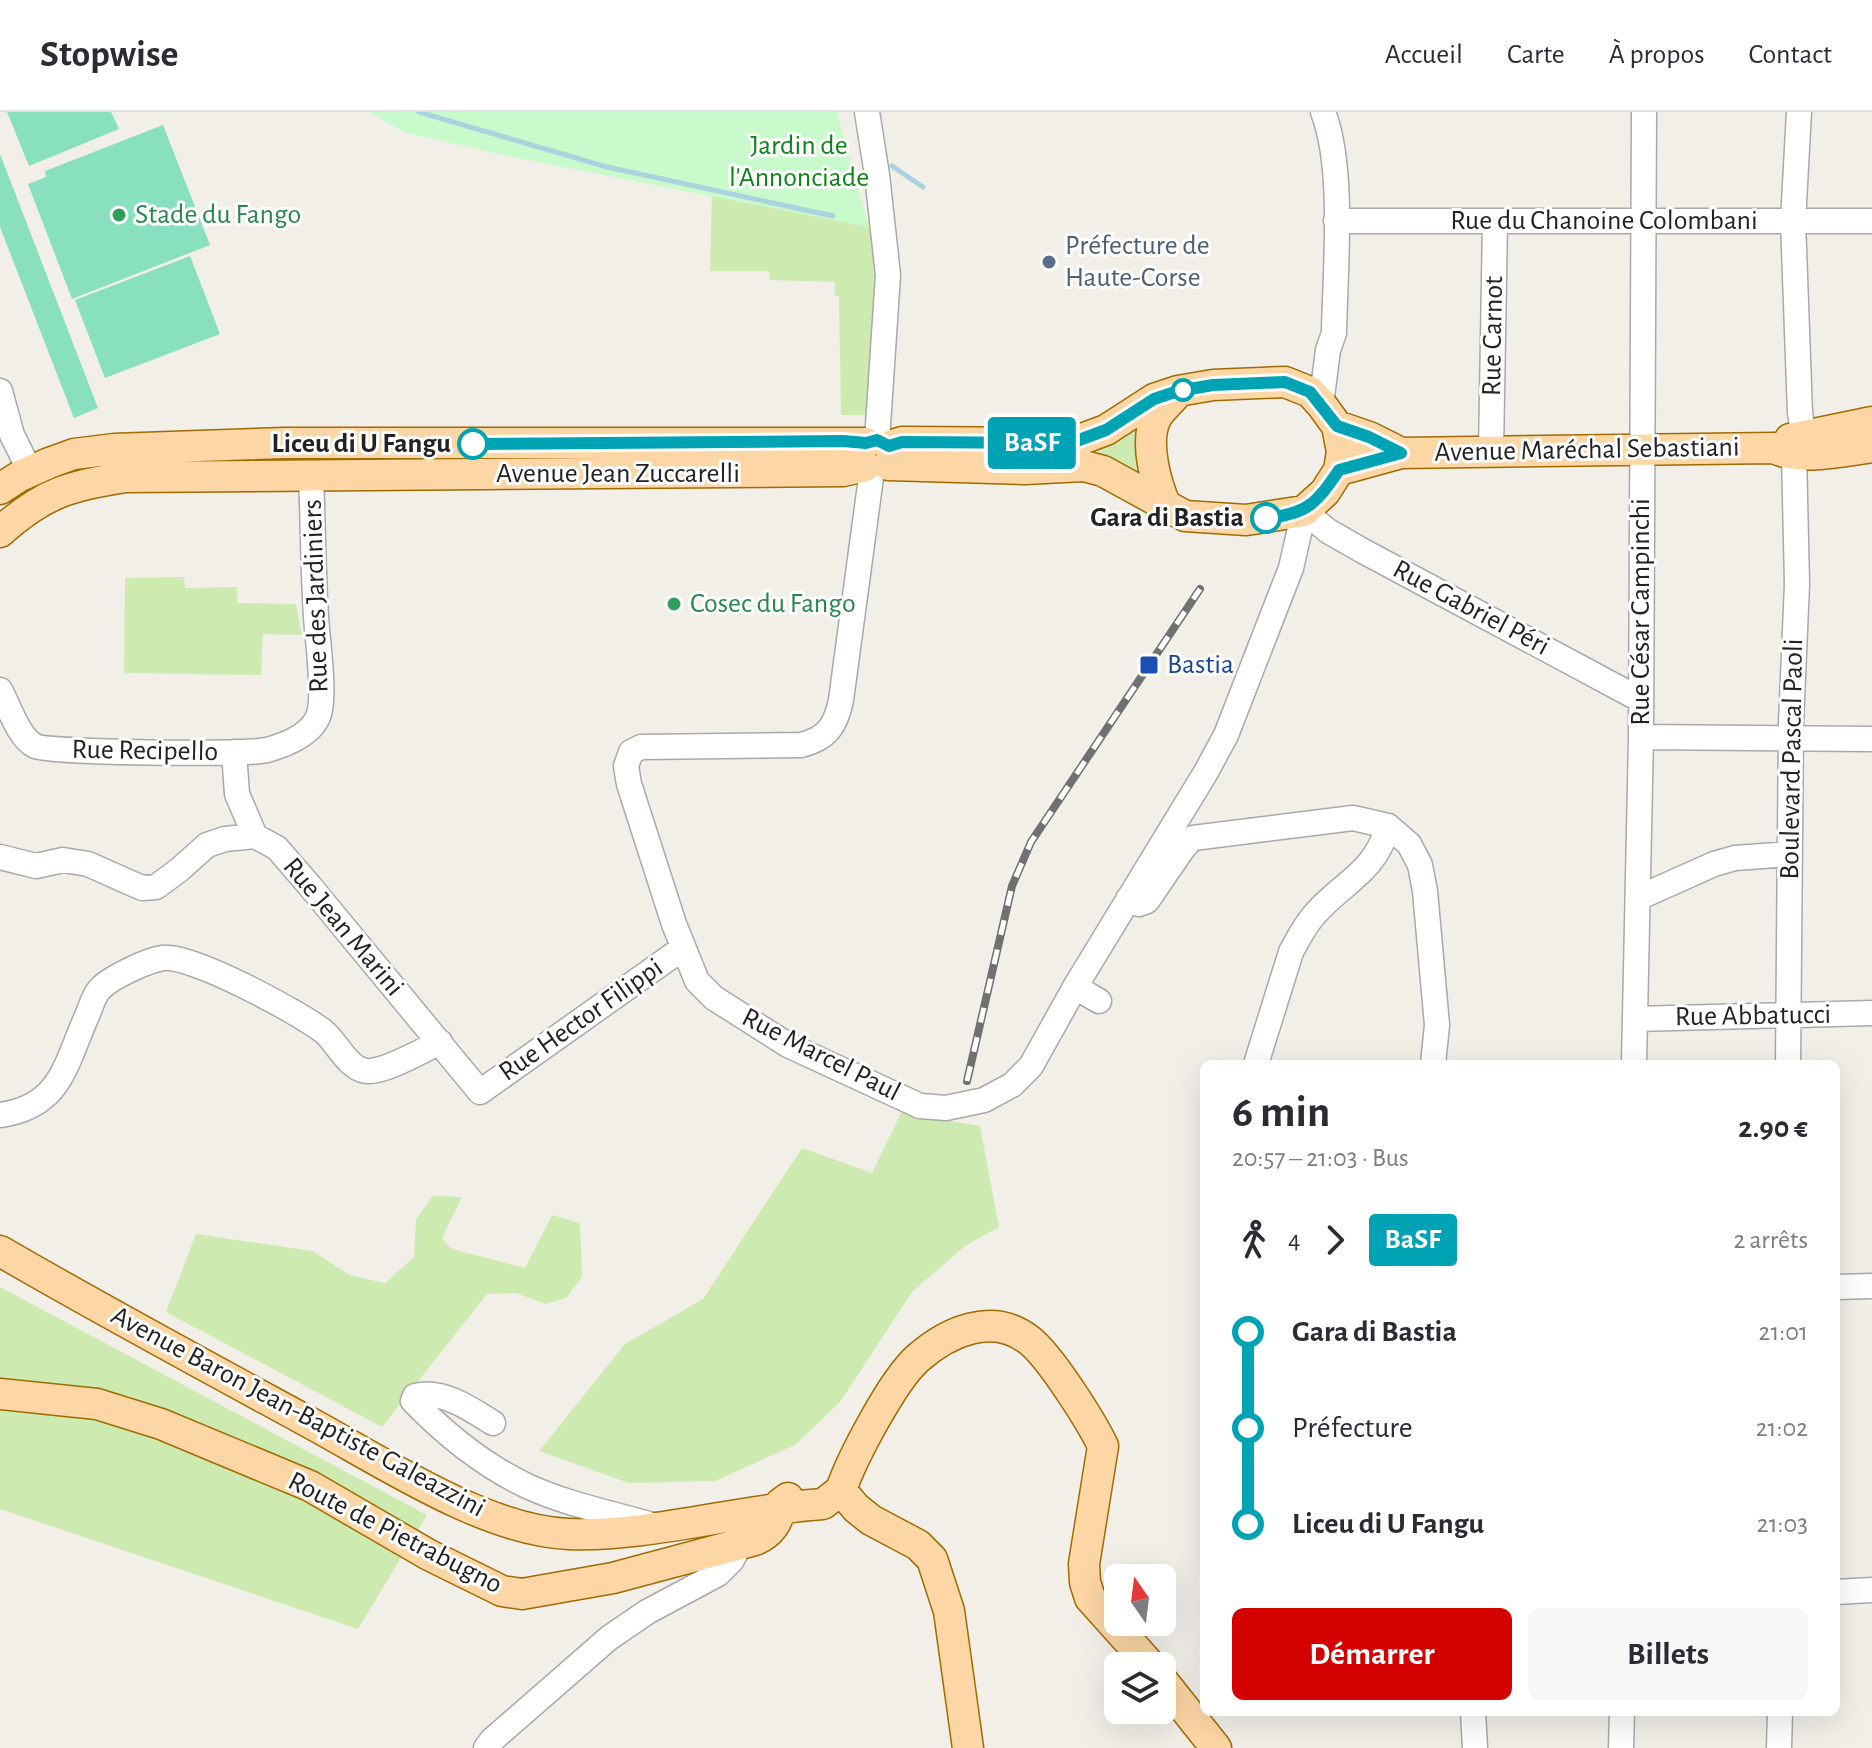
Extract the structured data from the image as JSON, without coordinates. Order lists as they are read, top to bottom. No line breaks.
{"streets":{"main road":["Avenue Maréchal Sebastiani","Avenue Jean Zuccarelli","Avenue Baron Jean-Baptiste Galeazzini","Route de Pietrabugno"],"street":["Rue du Chanoine Colombani","Rue Carnot","Rue des Jardiniers","Rue Gabriel Péri","Rue César Campinchi","Rue Recipello","Boulevard Pascal Paoli","Rue Jean Marini","Rue Abbatucci","Rue Hector Filippi","Rue Marcel Paul"]},"crossings":[["Rue du Chanoine Colombani","Rue Carnot"],["Rue du Chanoine Colombani","Rue César Campinchi"],["Rue du Chanoine Colombani","Boulevard Pascal Paoli"],["Rue Carnot","Avenue Maréchal Sebastiani"],["Avenue Maréchal Sebastiani","Avenue Jean Zuccarelli"],["Avenue Maréchal Sebastiani","Rue Gabriel Péri"],["Avenue Maréchal Sebastiani","Rue César Campinchi"],["Avenue Maréchal Sebastiani","Boulevard Pascal Paoli"],["Avenue Maréchal Sebastiani","Rue Marcel Paul"],["Avenue Jean Zuccarelli","Rue des Jardiniers"],["Avenue Jean Zuccarelli","Rue Gabriel Péri"],["Avenue Jean Zuccarelli","Rue Marcel Paul"],["Rue des Jardiniers","Rue Recipello"],["Rue Gabriel Péri","Rue César Campinchi"],["Rue Gabriel Péri","Rue Marcel Paul"],["Rue César Campinchi","Rue Abbatucci"],["Rue Recipello","Rue Jean Marini"],["Boulevard Pascal Paoli","Rue Abbatucci"],["Rue Jean Marini","Rue Hector Filippi"],["Rue Hector Filippi","Rue Marcel Paul"],["Avenue Baron Jean-Baptiste Galeazzini","Route de Pietrabugno"]],"parks":["Jardin de l'Annonciade"],"places":{"other":["Stade du Fango","Préfecture de Haute-Corse","Liceu di U Fangu","Gara di Bastia","Cosec du Fango"],"transit":["Bastia"]},"lines":["bus line BaSF"],"north":"top","page":{"header":"Stopwise","nav":["Accueil","Carte","À propos","Contact"],"on_map":"BaSF","heading":["6 min","20:57 – 21:03 · Bus","2.90 €"],"legs":["4","BaSF","2 arrêts"],"list":[{"name":"Gara di Bastia","value":"21:01"},{"name":"Préfecture","value":"21:02"},{"name":"Liceu di U Fangu","value":"21:03"}],"buttons":["Démarrer","Billets"]}}
